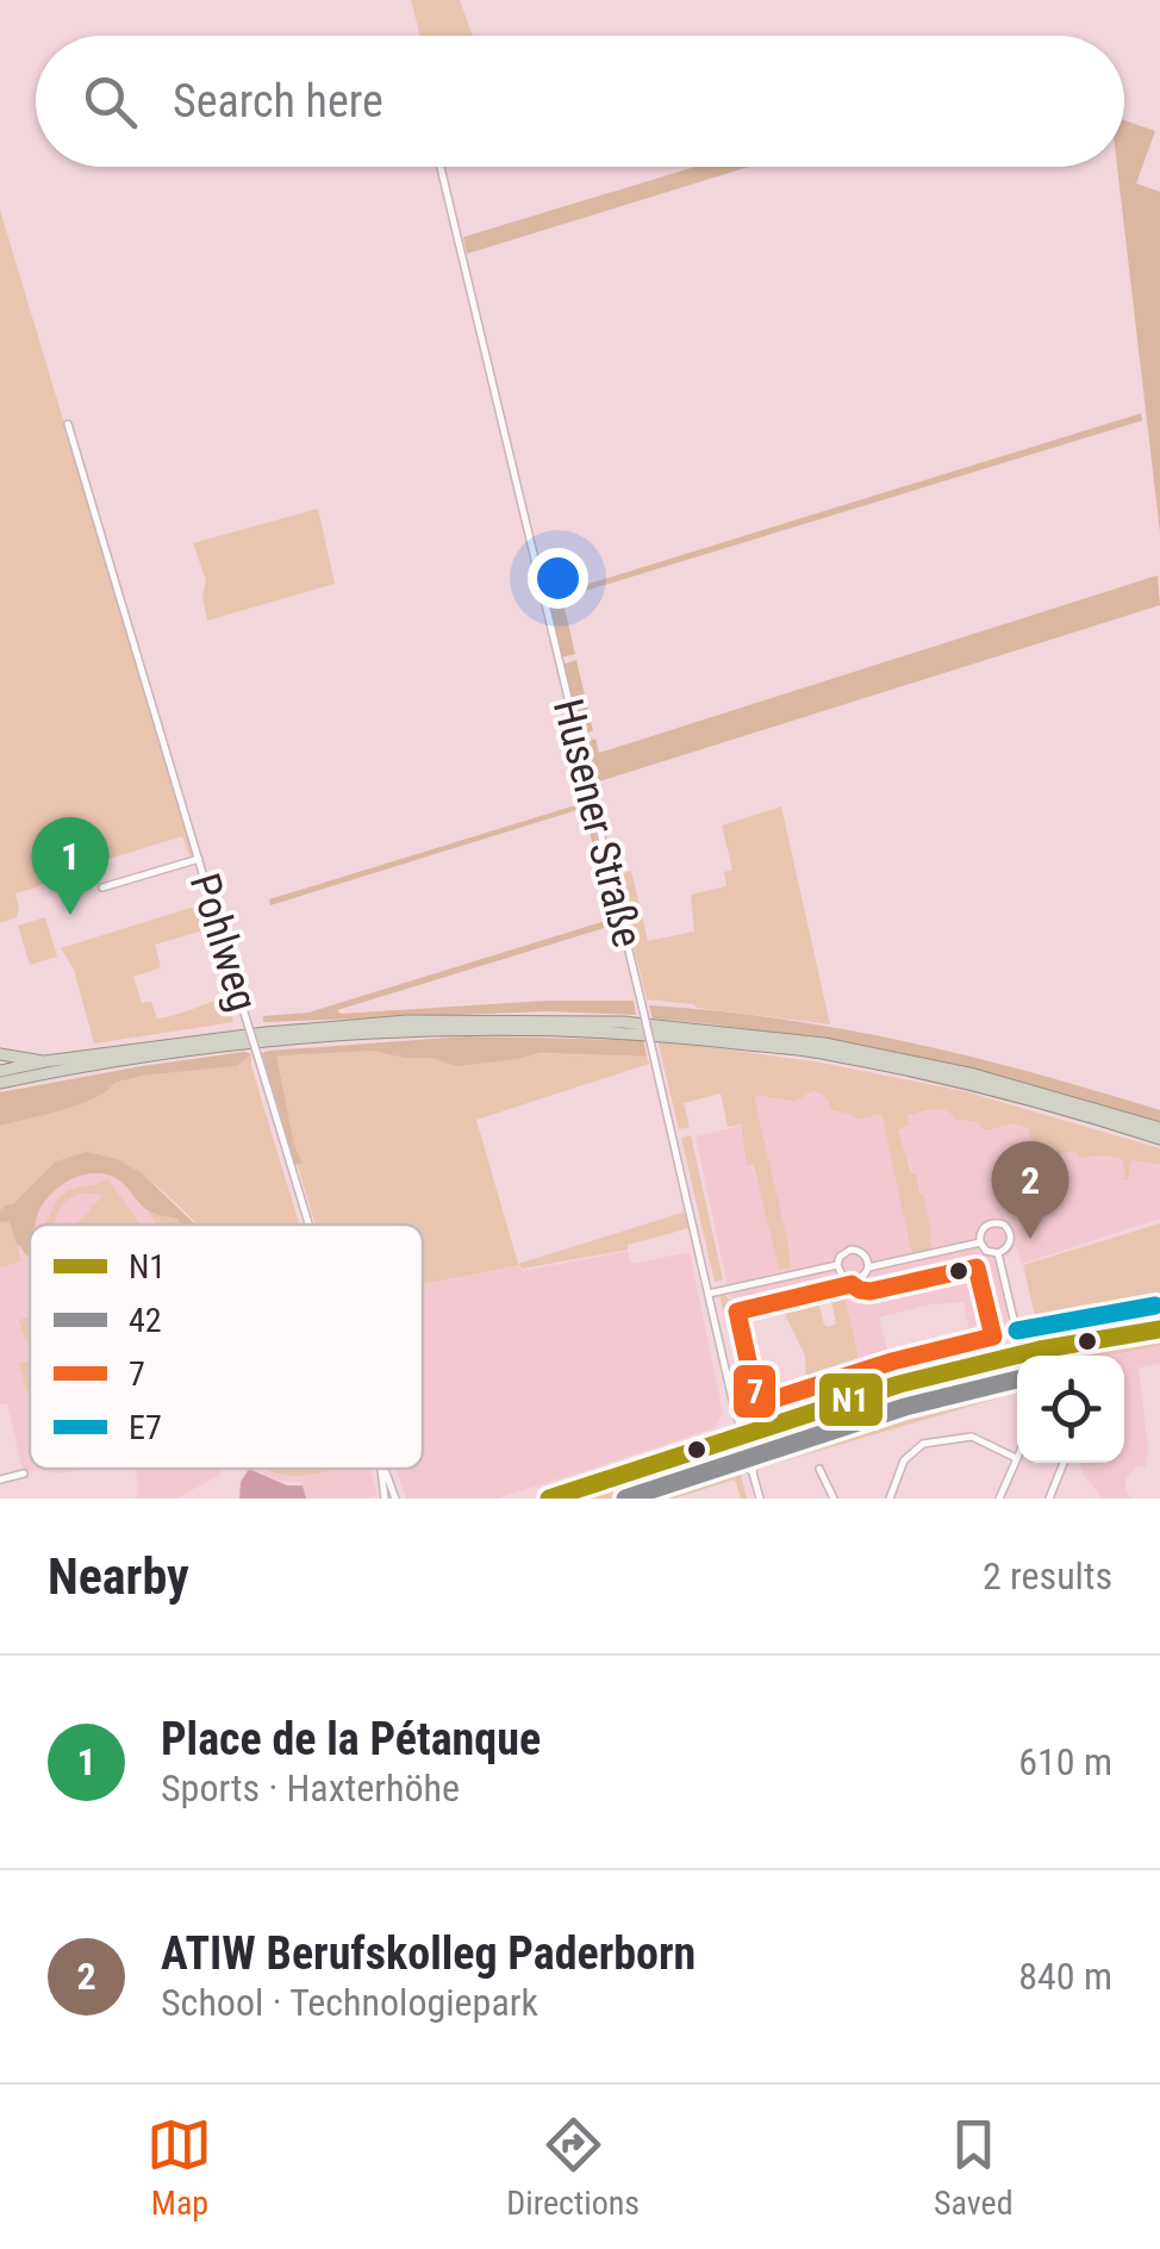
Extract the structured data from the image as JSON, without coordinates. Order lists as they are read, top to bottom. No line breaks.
{"streets":{"street":["Husener Straße","Pohlweg"]},"lines":["transit line 7","transit line E7","transit line N1","transit line 42"],"legend":["N1","42","7","E7"],"page":{"search":"Search here","pins":["1","2"],"heading":["Nearby","2 results"],"list":[{"mark":"1","name":"Place de la Pétanque","note":"Sports · Haxterhöhe","value":"610 m"},{"mark":"2","name":"ATIW Berufskolleg Paderborn","note":"School · Technologiepark","value":"840 m"}],"nav":["Map","Directions","Saved"]}}
